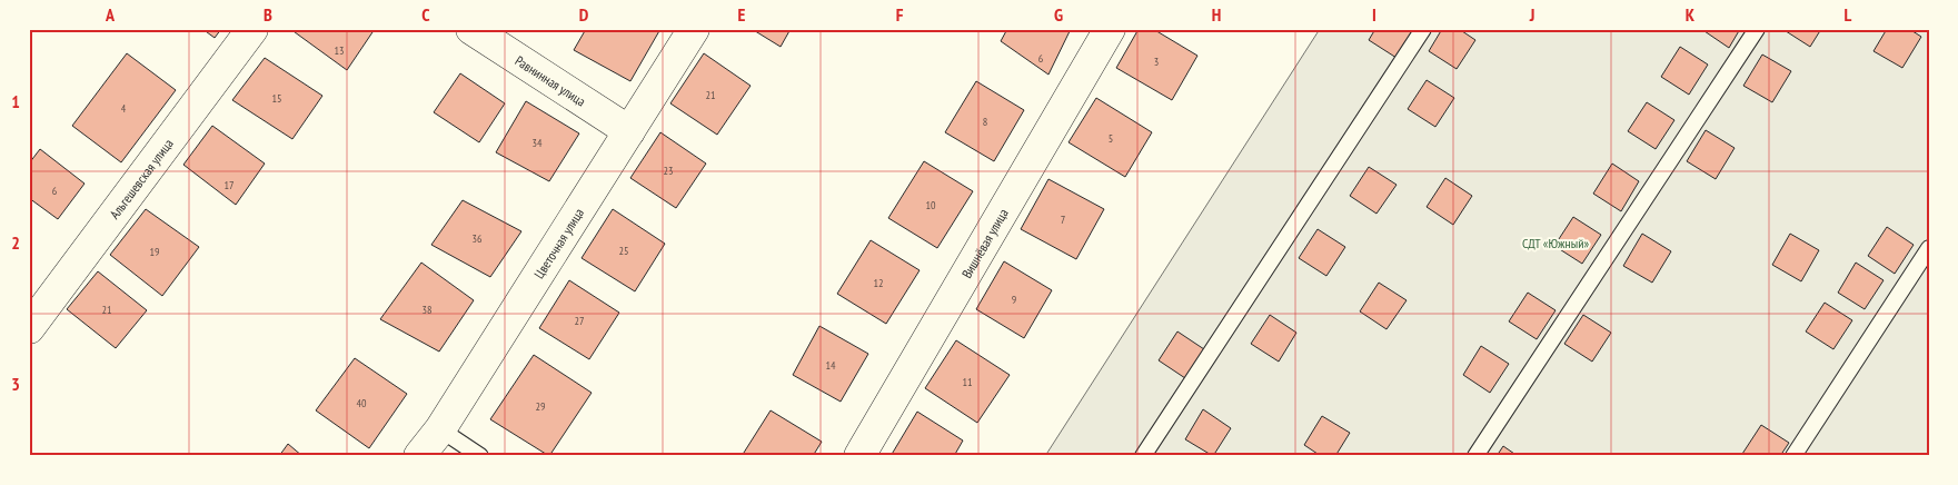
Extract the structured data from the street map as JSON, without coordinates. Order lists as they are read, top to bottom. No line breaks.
{"streets":{"street":["Равнинная улица","Альгешевская улица","Вишнёвая улица","Цветочная улица"]},"crossings":[["Равнинная улица","Цветочная улица"]],"parks":["СДТ «Южный»"],"house_numbers":["13","6","3","21","15","4","8","5","34","23","17","6","10","7","36","25","19","12","9","21","38","27","14","11","40","29"],"grid":{"columns":["A","B","C","D","E","F","G","H","I","J","K","L"],"rows":["1","2","3"]}}
